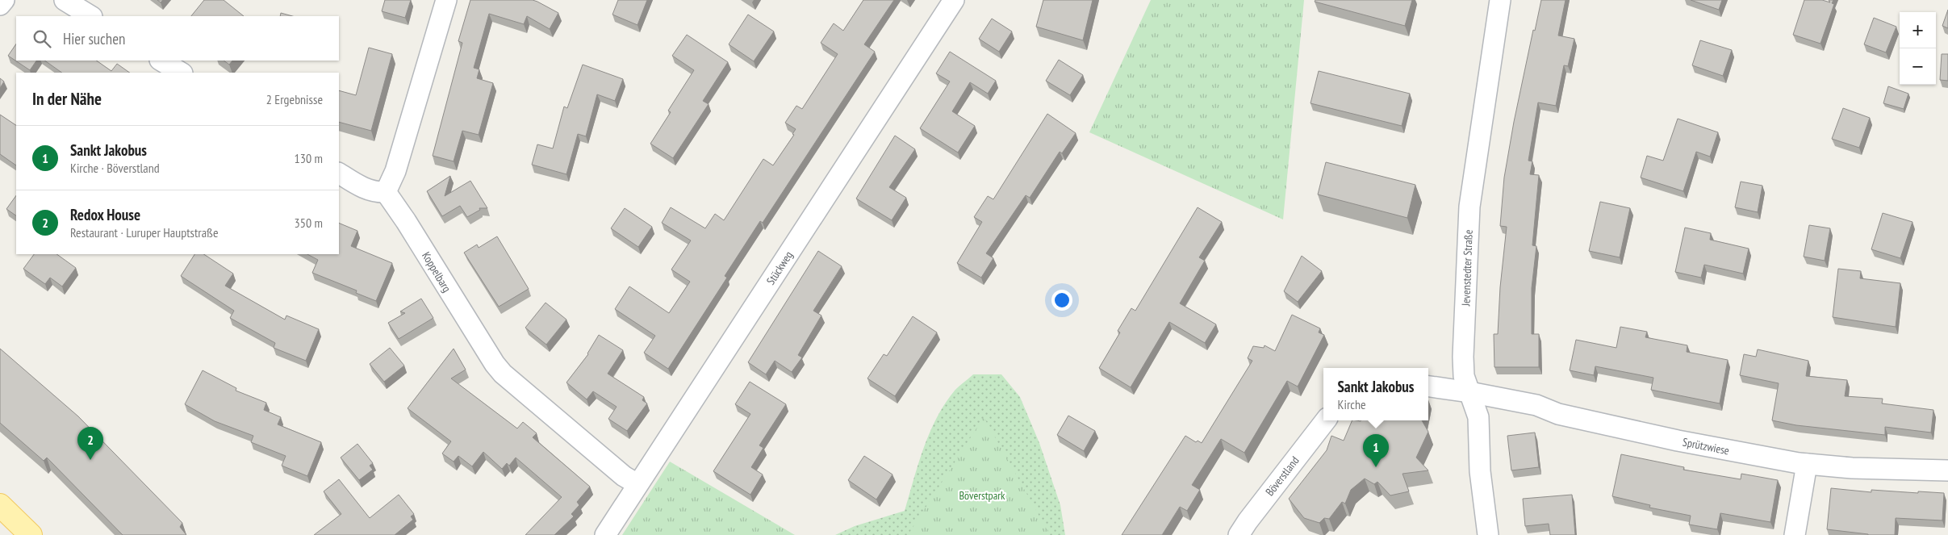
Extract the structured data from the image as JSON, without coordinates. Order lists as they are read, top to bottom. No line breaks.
{"streets":{"street":["Stückweg","Jevenstedter Straße","Koppelbarg","Sprützwiese","Böverstland"]},"crossings":[["Stückweg","Koppelbarg"],["Jevenstedter Straße","Sprützwiese"]],"parks":["Böverstpark"],"page":{"map_buttons":["+","−"],"search":"Hier suchen","heading":["In der Nähe","2 Ergebnisse"],"list":[{"mark":"1","name":"Sankt Jakobus","note":"Kirche · Böverstland","value":"130 m"},{"mark":"2","name":"Redox House","note":"Restaurant · Luruper Hauptstraße","value":"350 m"}],"popup":["Sankt Jakobus","Kirche"],"pins":["2","1"]}}
